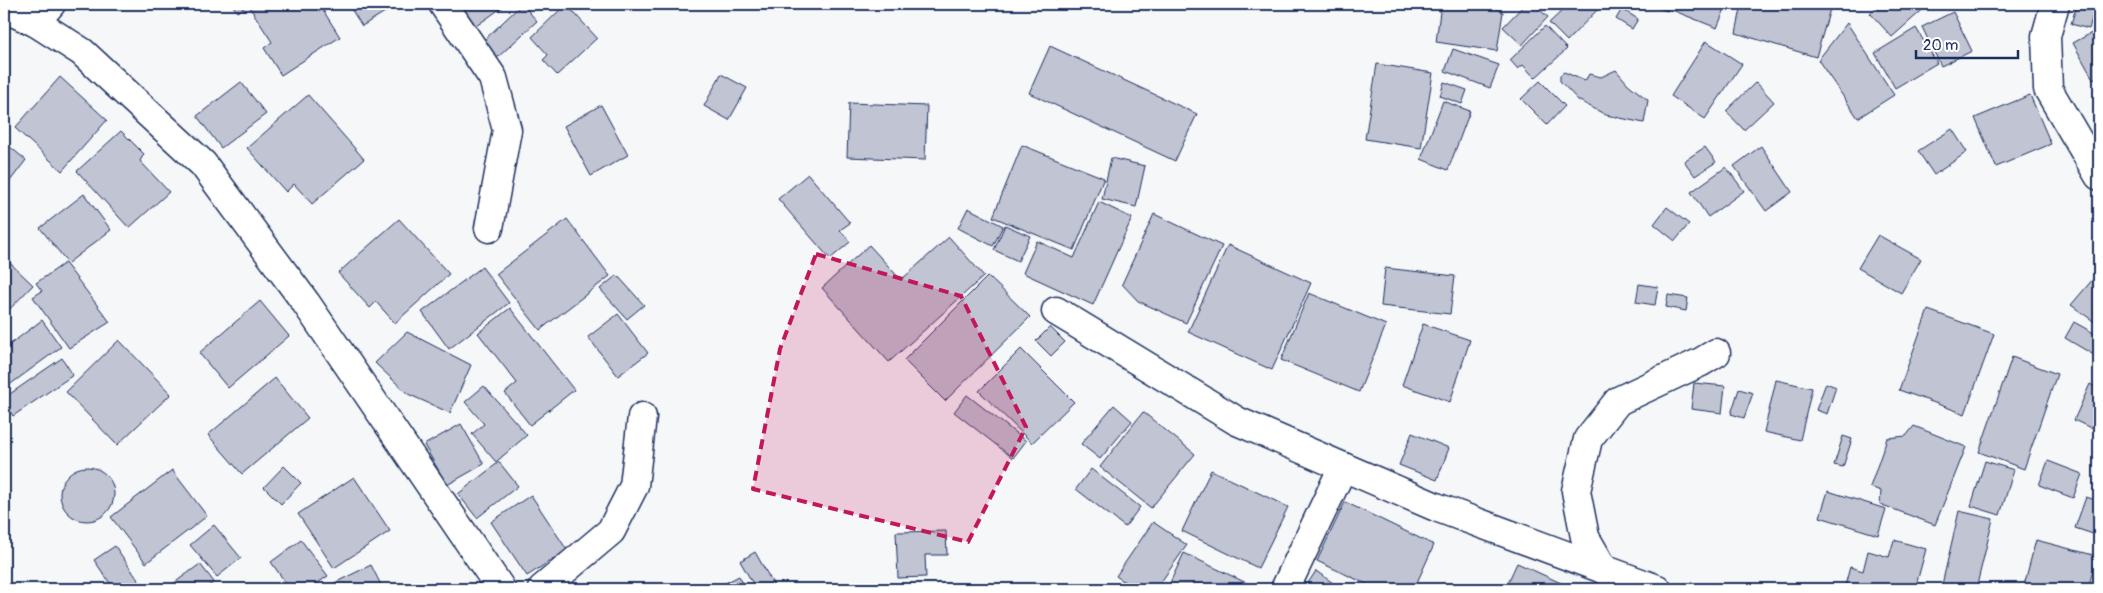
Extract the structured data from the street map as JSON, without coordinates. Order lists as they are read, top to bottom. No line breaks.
{"scale_bar":"20 m"}
